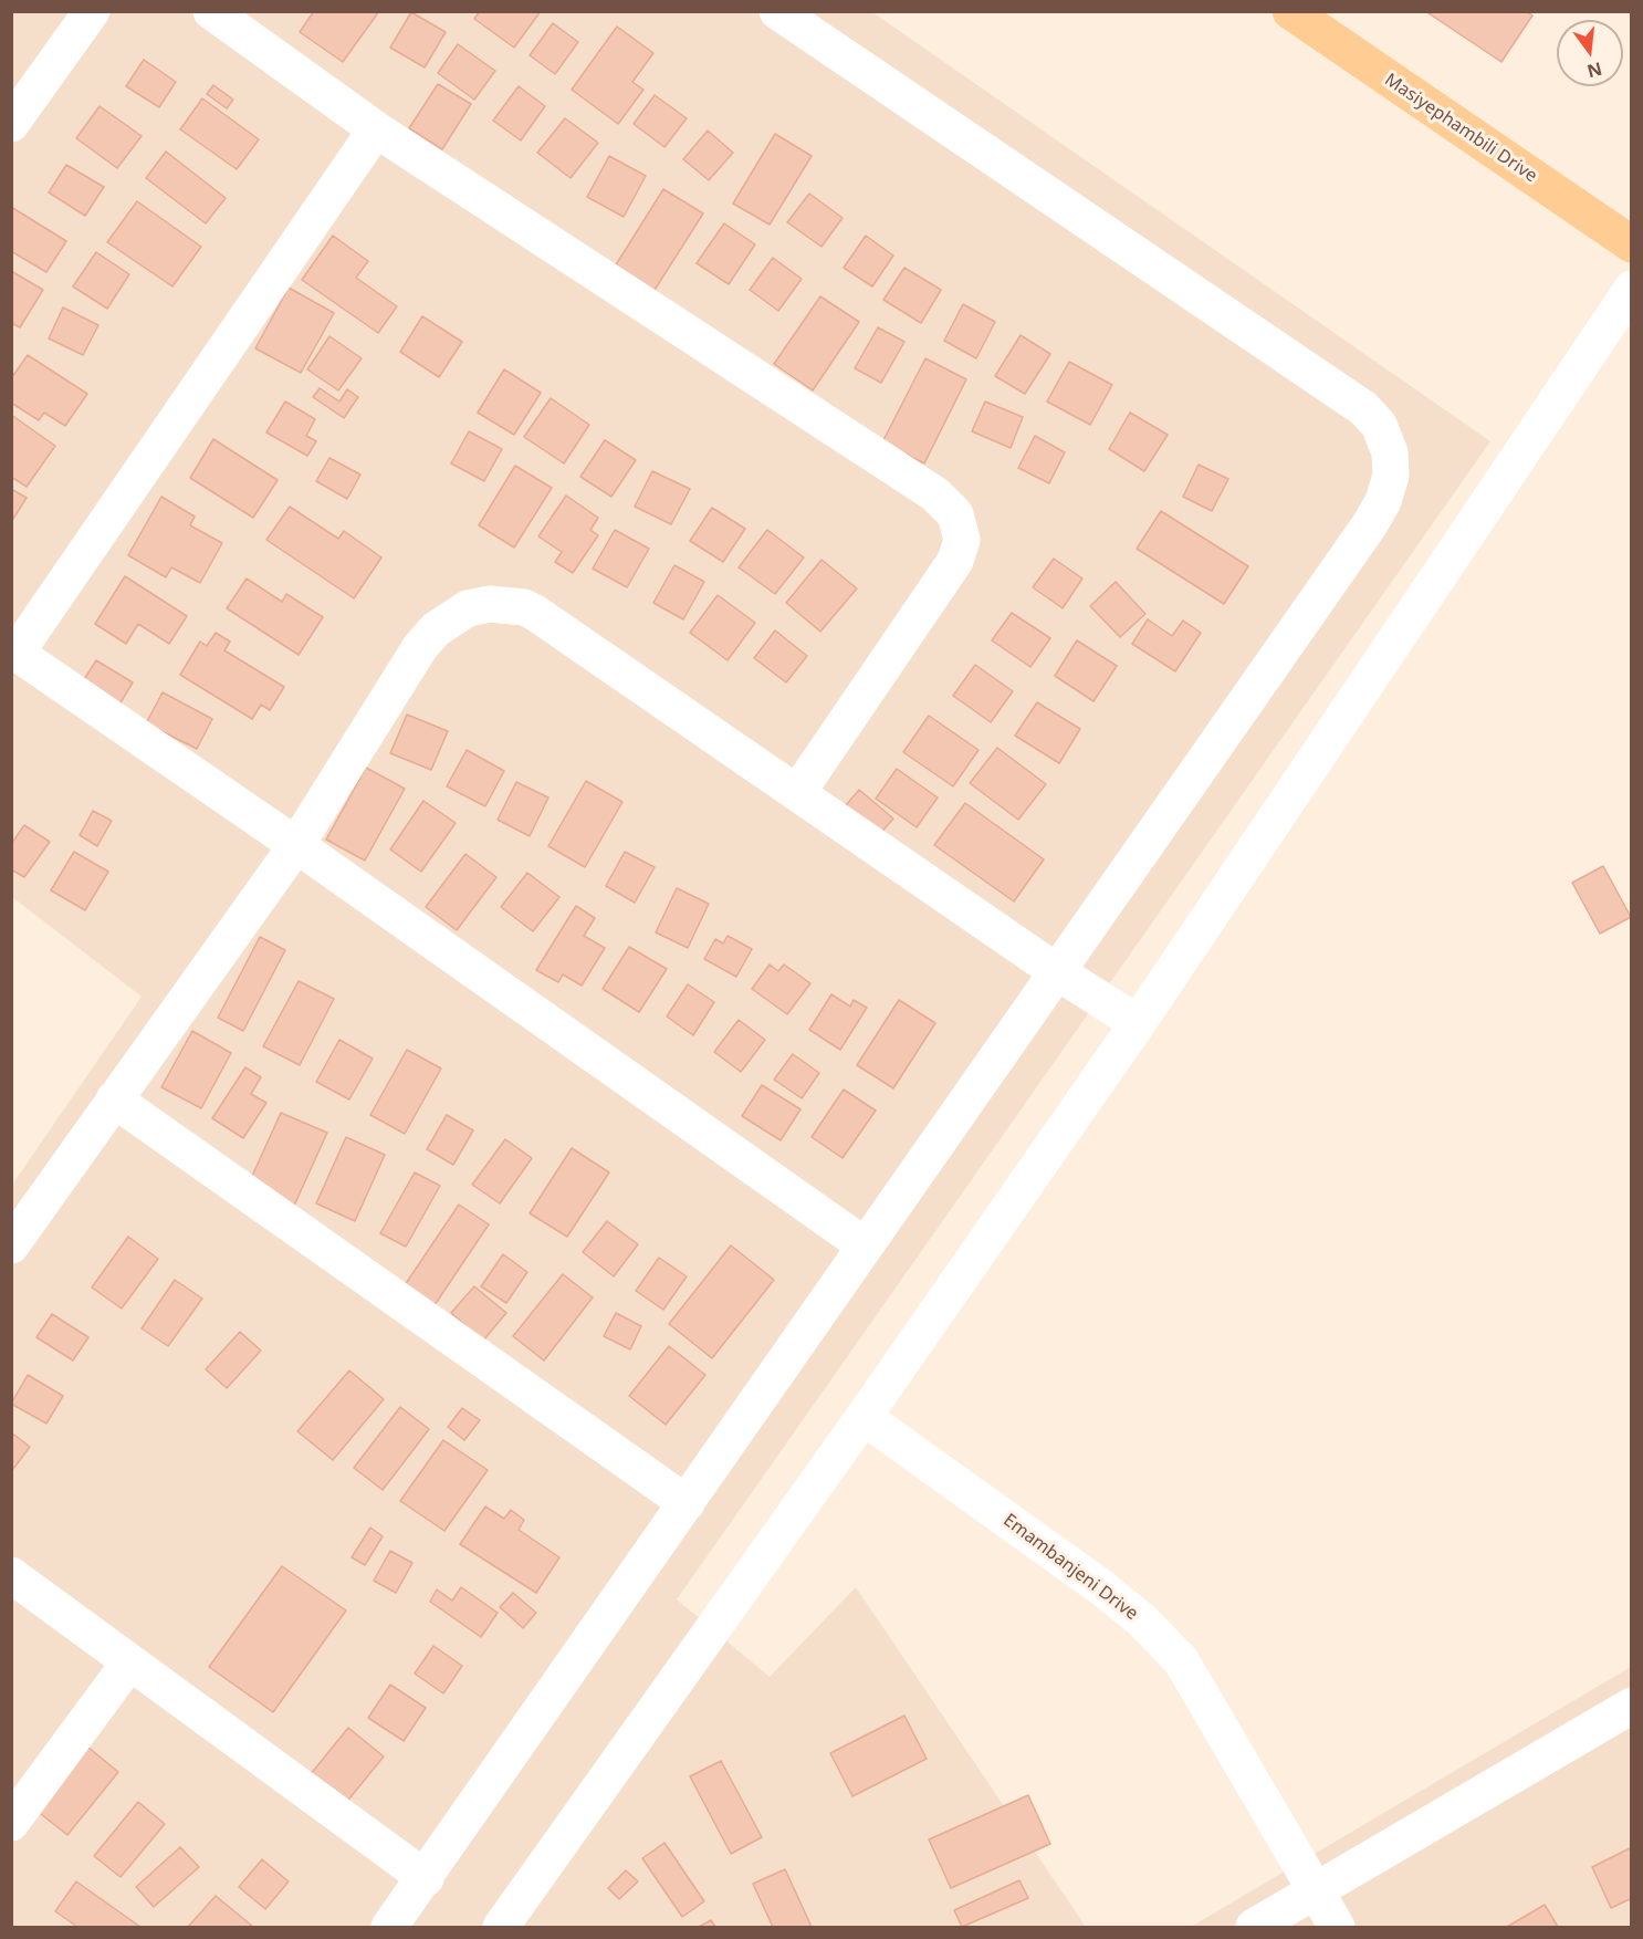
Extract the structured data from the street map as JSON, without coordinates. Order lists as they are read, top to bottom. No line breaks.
{"streets":{"main road":["Masiyephambili Drive"],"street":["Emambanjeni Drive"]},"north":"bottom"}
